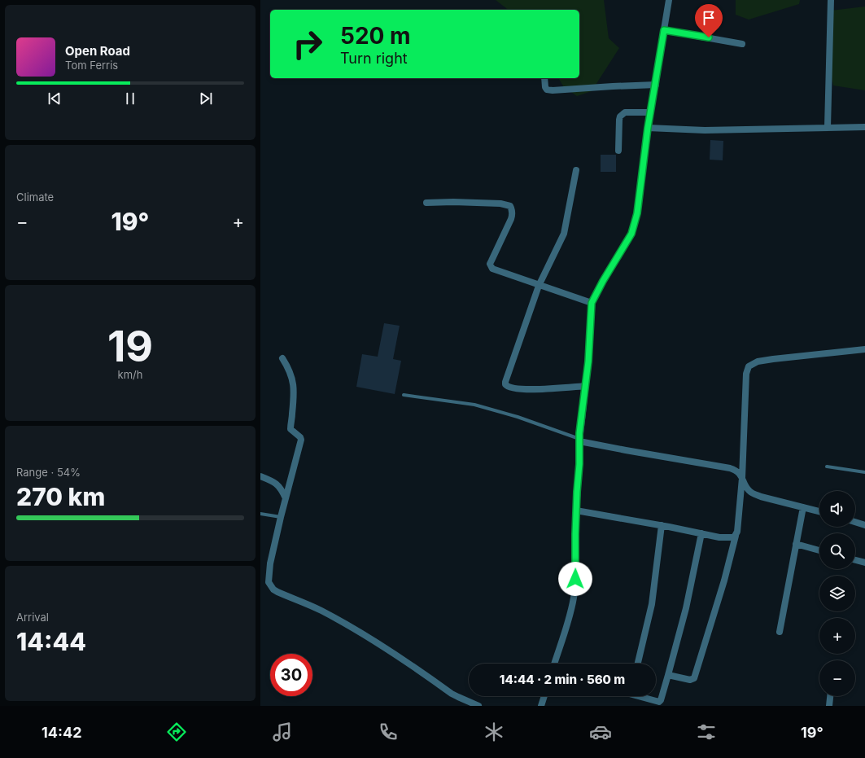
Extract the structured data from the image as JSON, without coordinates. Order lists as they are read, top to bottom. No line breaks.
{"page":{"turn":["520 m","Turn right"],"song":["Open Road","Tom Ferris"],"tile":["Climate",["19","km/h"],["Range · 54%","270 km"],["Arrival","14:44"]],"heat":["−","19°","+"],"map_buttons":["+","−"],"limit":"30","trip":"14:44 · 2 min · 560 m","tabs":["14:42","19°"]}}
